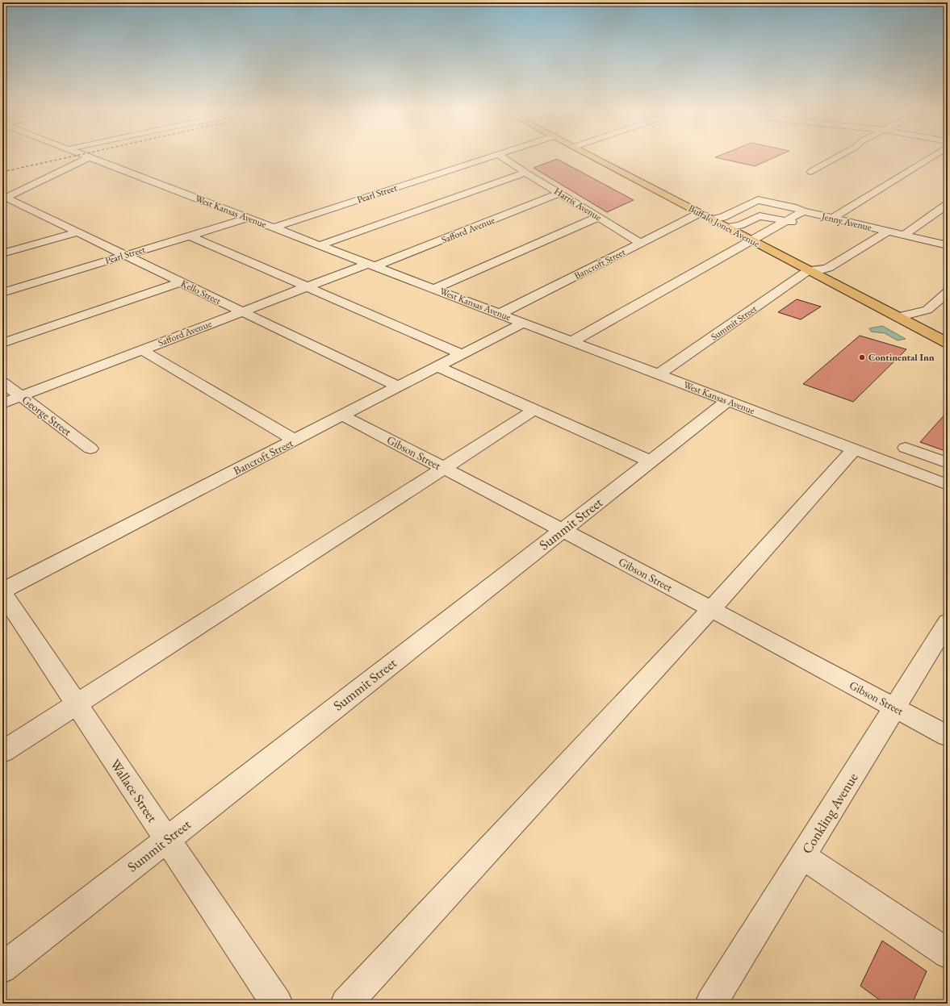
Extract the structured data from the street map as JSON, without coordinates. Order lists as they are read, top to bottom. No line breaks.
{"streets":{"main road":["Buffalo Jones Avenue"],"street":["Pearl Street","Harris Avenue","West Kansas Avenue","Jenny Avenue","Safford Avenue","Bancroft Street","Kello Street","Summit Street","George Street","Gibson Street","Wallace Street","Conkling Avenue"]},"crossings":[["Pearl Street","West Kansas Avenue"],["Pearl Street","Kello Street"],["Harris Avenue","Safford Avenue"],["Harris Avenue","Bancroft Street"],["West Kansas Avenue","Safford Avenue"],["West Kansas Avenue","Bancroft Street"],["West Kansas Avenue","Summit Street"],["Jenny Avenue","Buffalo Jones Avenue"],["Buffalo Jones Avenue","Bancroft Street"],["Buffalo Jones Avenue","Summit Street"],["Safford Avenue","Kello Street"],["Safford Avenue","George Street"],["Bancroft Street","Kello Street"],["Bancroft Street","Gibson Street"],["Bancroft Street","Wallace Street"],["Summit Street","Gibson Street"],["Summit Street","Wallace Street"],["Gibson Street","Conkling Avenue"]],"places":["Continental Inn"]}
